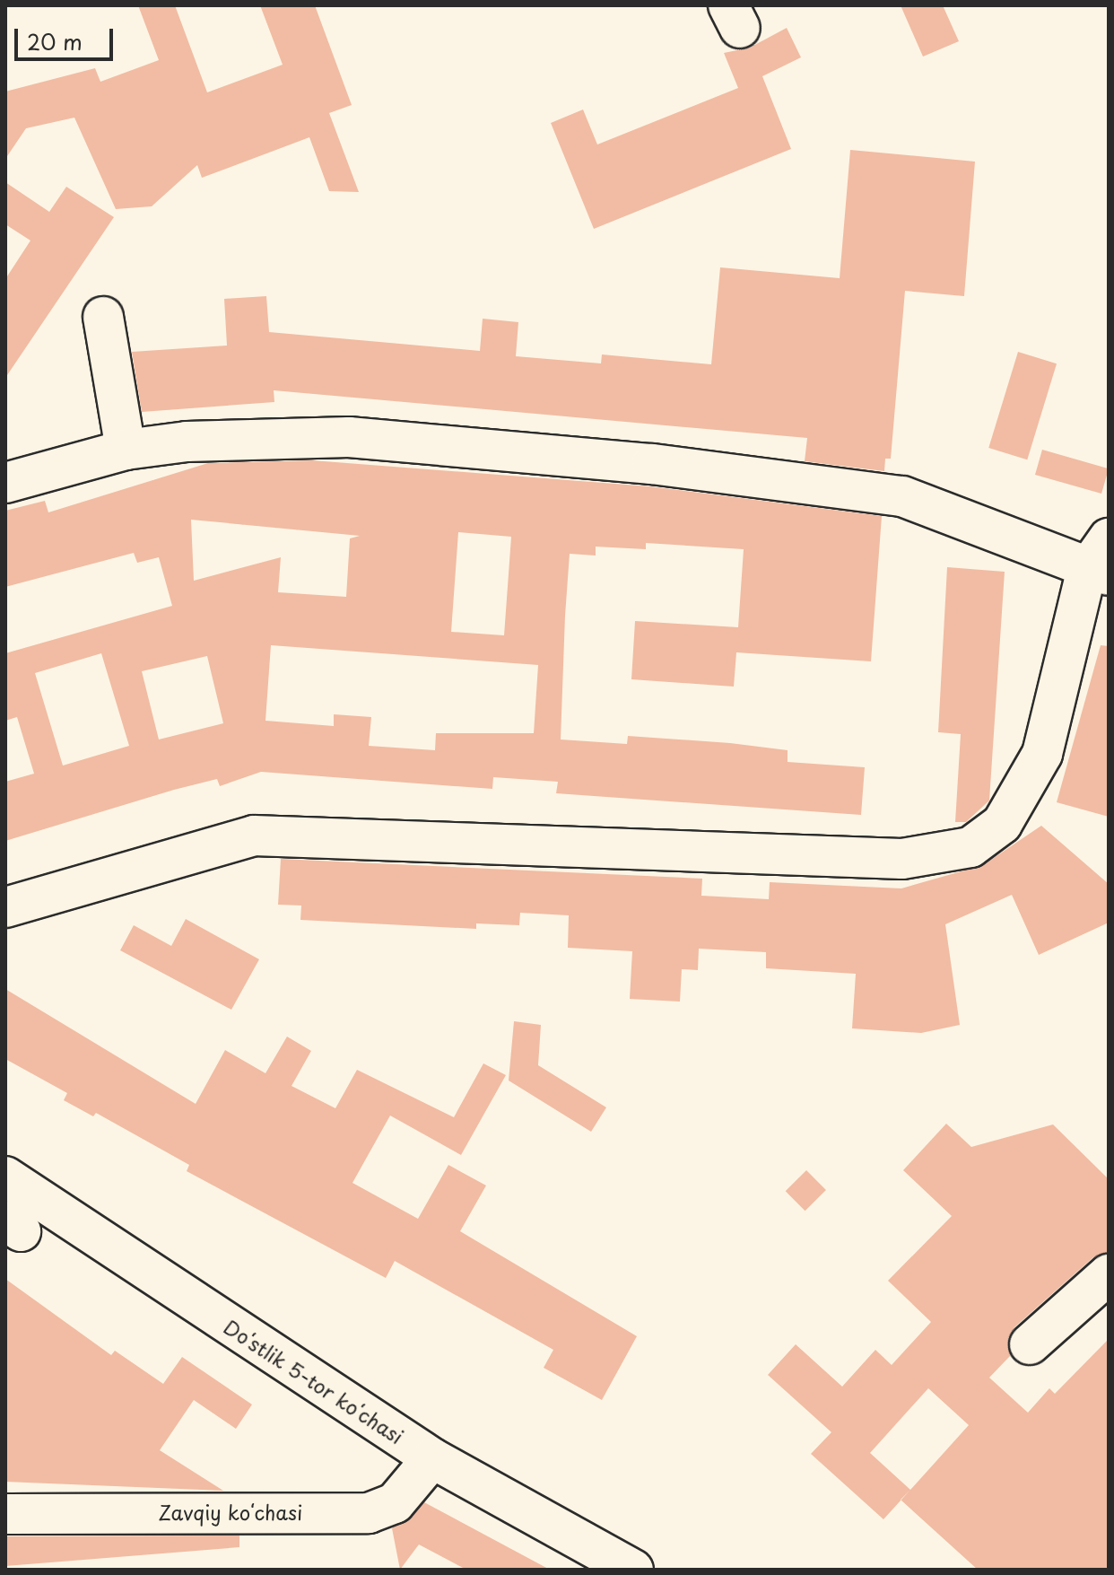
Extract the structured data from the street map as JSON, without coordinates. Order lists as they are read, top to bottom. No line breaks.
{"streets":{"street":["Doʻstlik 5-tor koʻchasi","Zavqiy koʻchasi"]},"crossings":[["Doʻstlik 5-tor koʻchasi","Zavqiy koʻchasi"]],"scale_bar":"20 m"}
